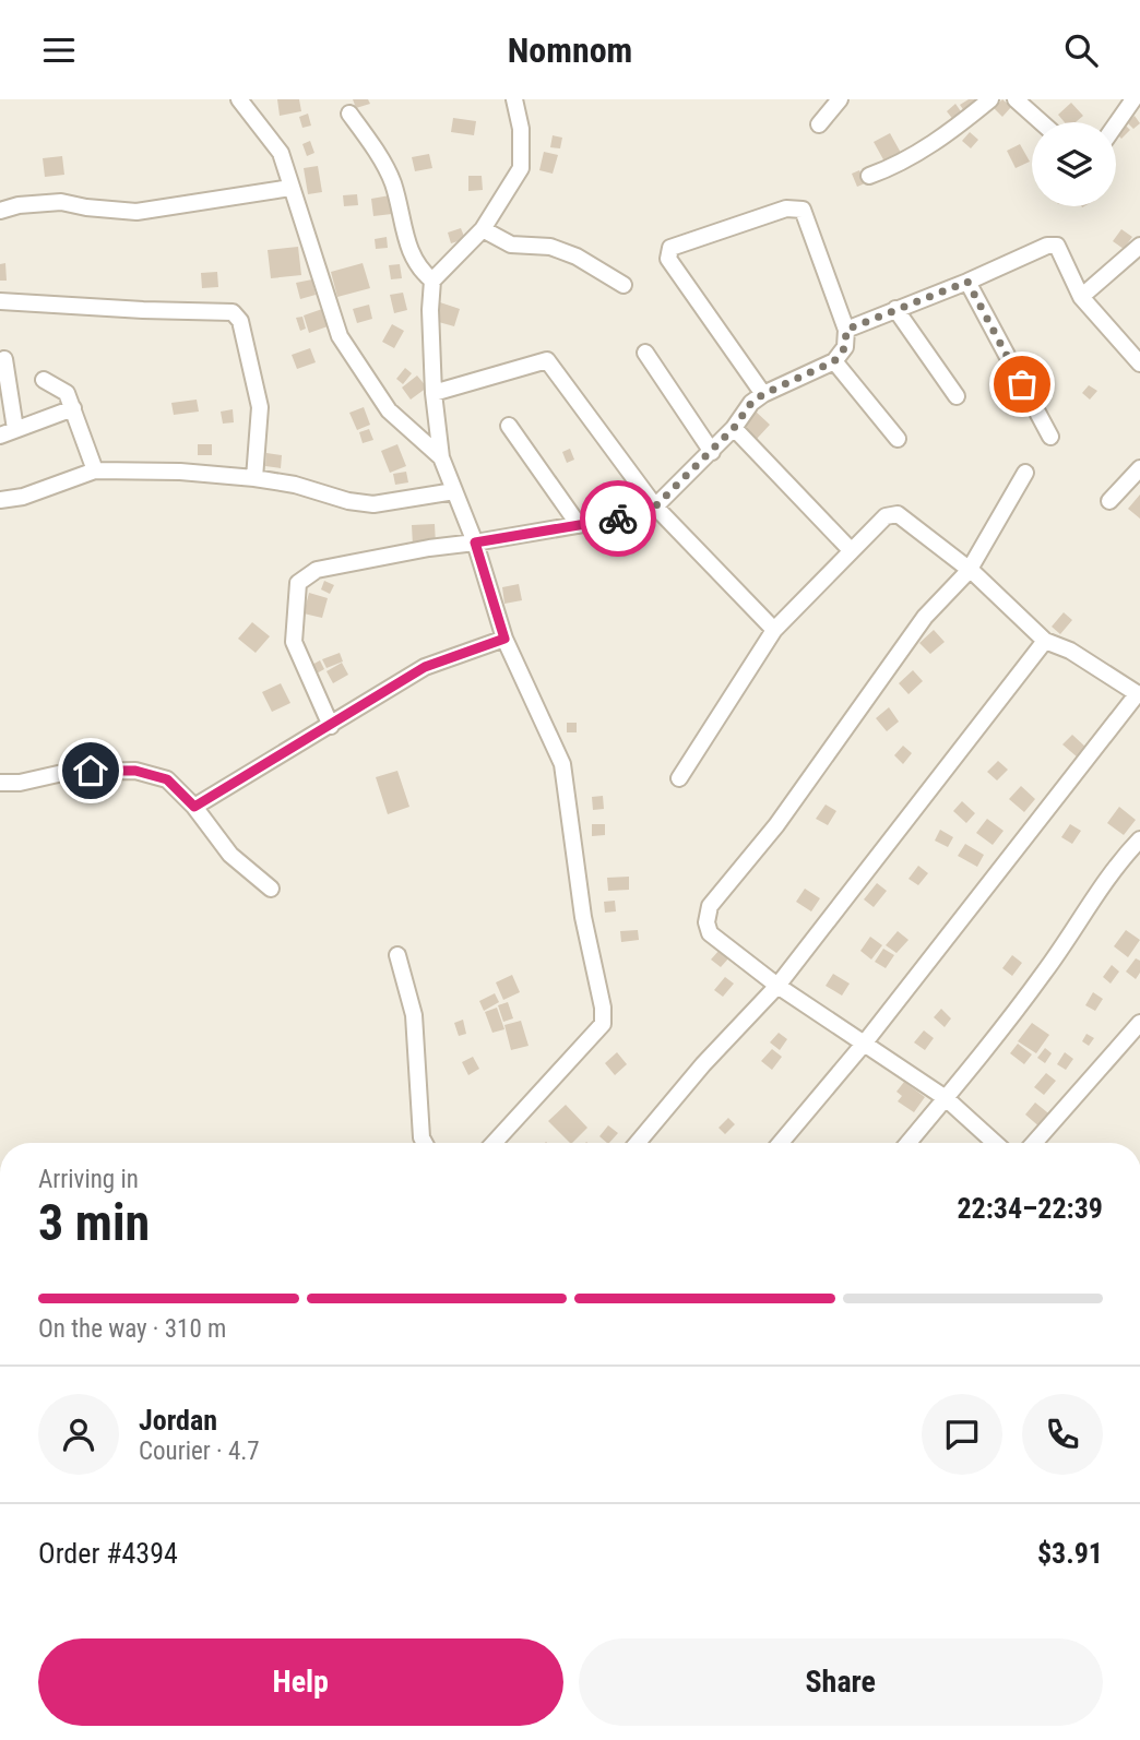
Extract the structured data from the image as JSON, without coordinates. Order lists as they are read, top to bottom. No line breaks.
{"page":{"header":"Nomnom","heading":["3 min","Arriving in","22:34–22:39"],"panel":["Jordan","Courier · 4.7","Order #4394","$3.91"],"bar":"On the way · 310 m","buttons":["Help","Share"]}}
